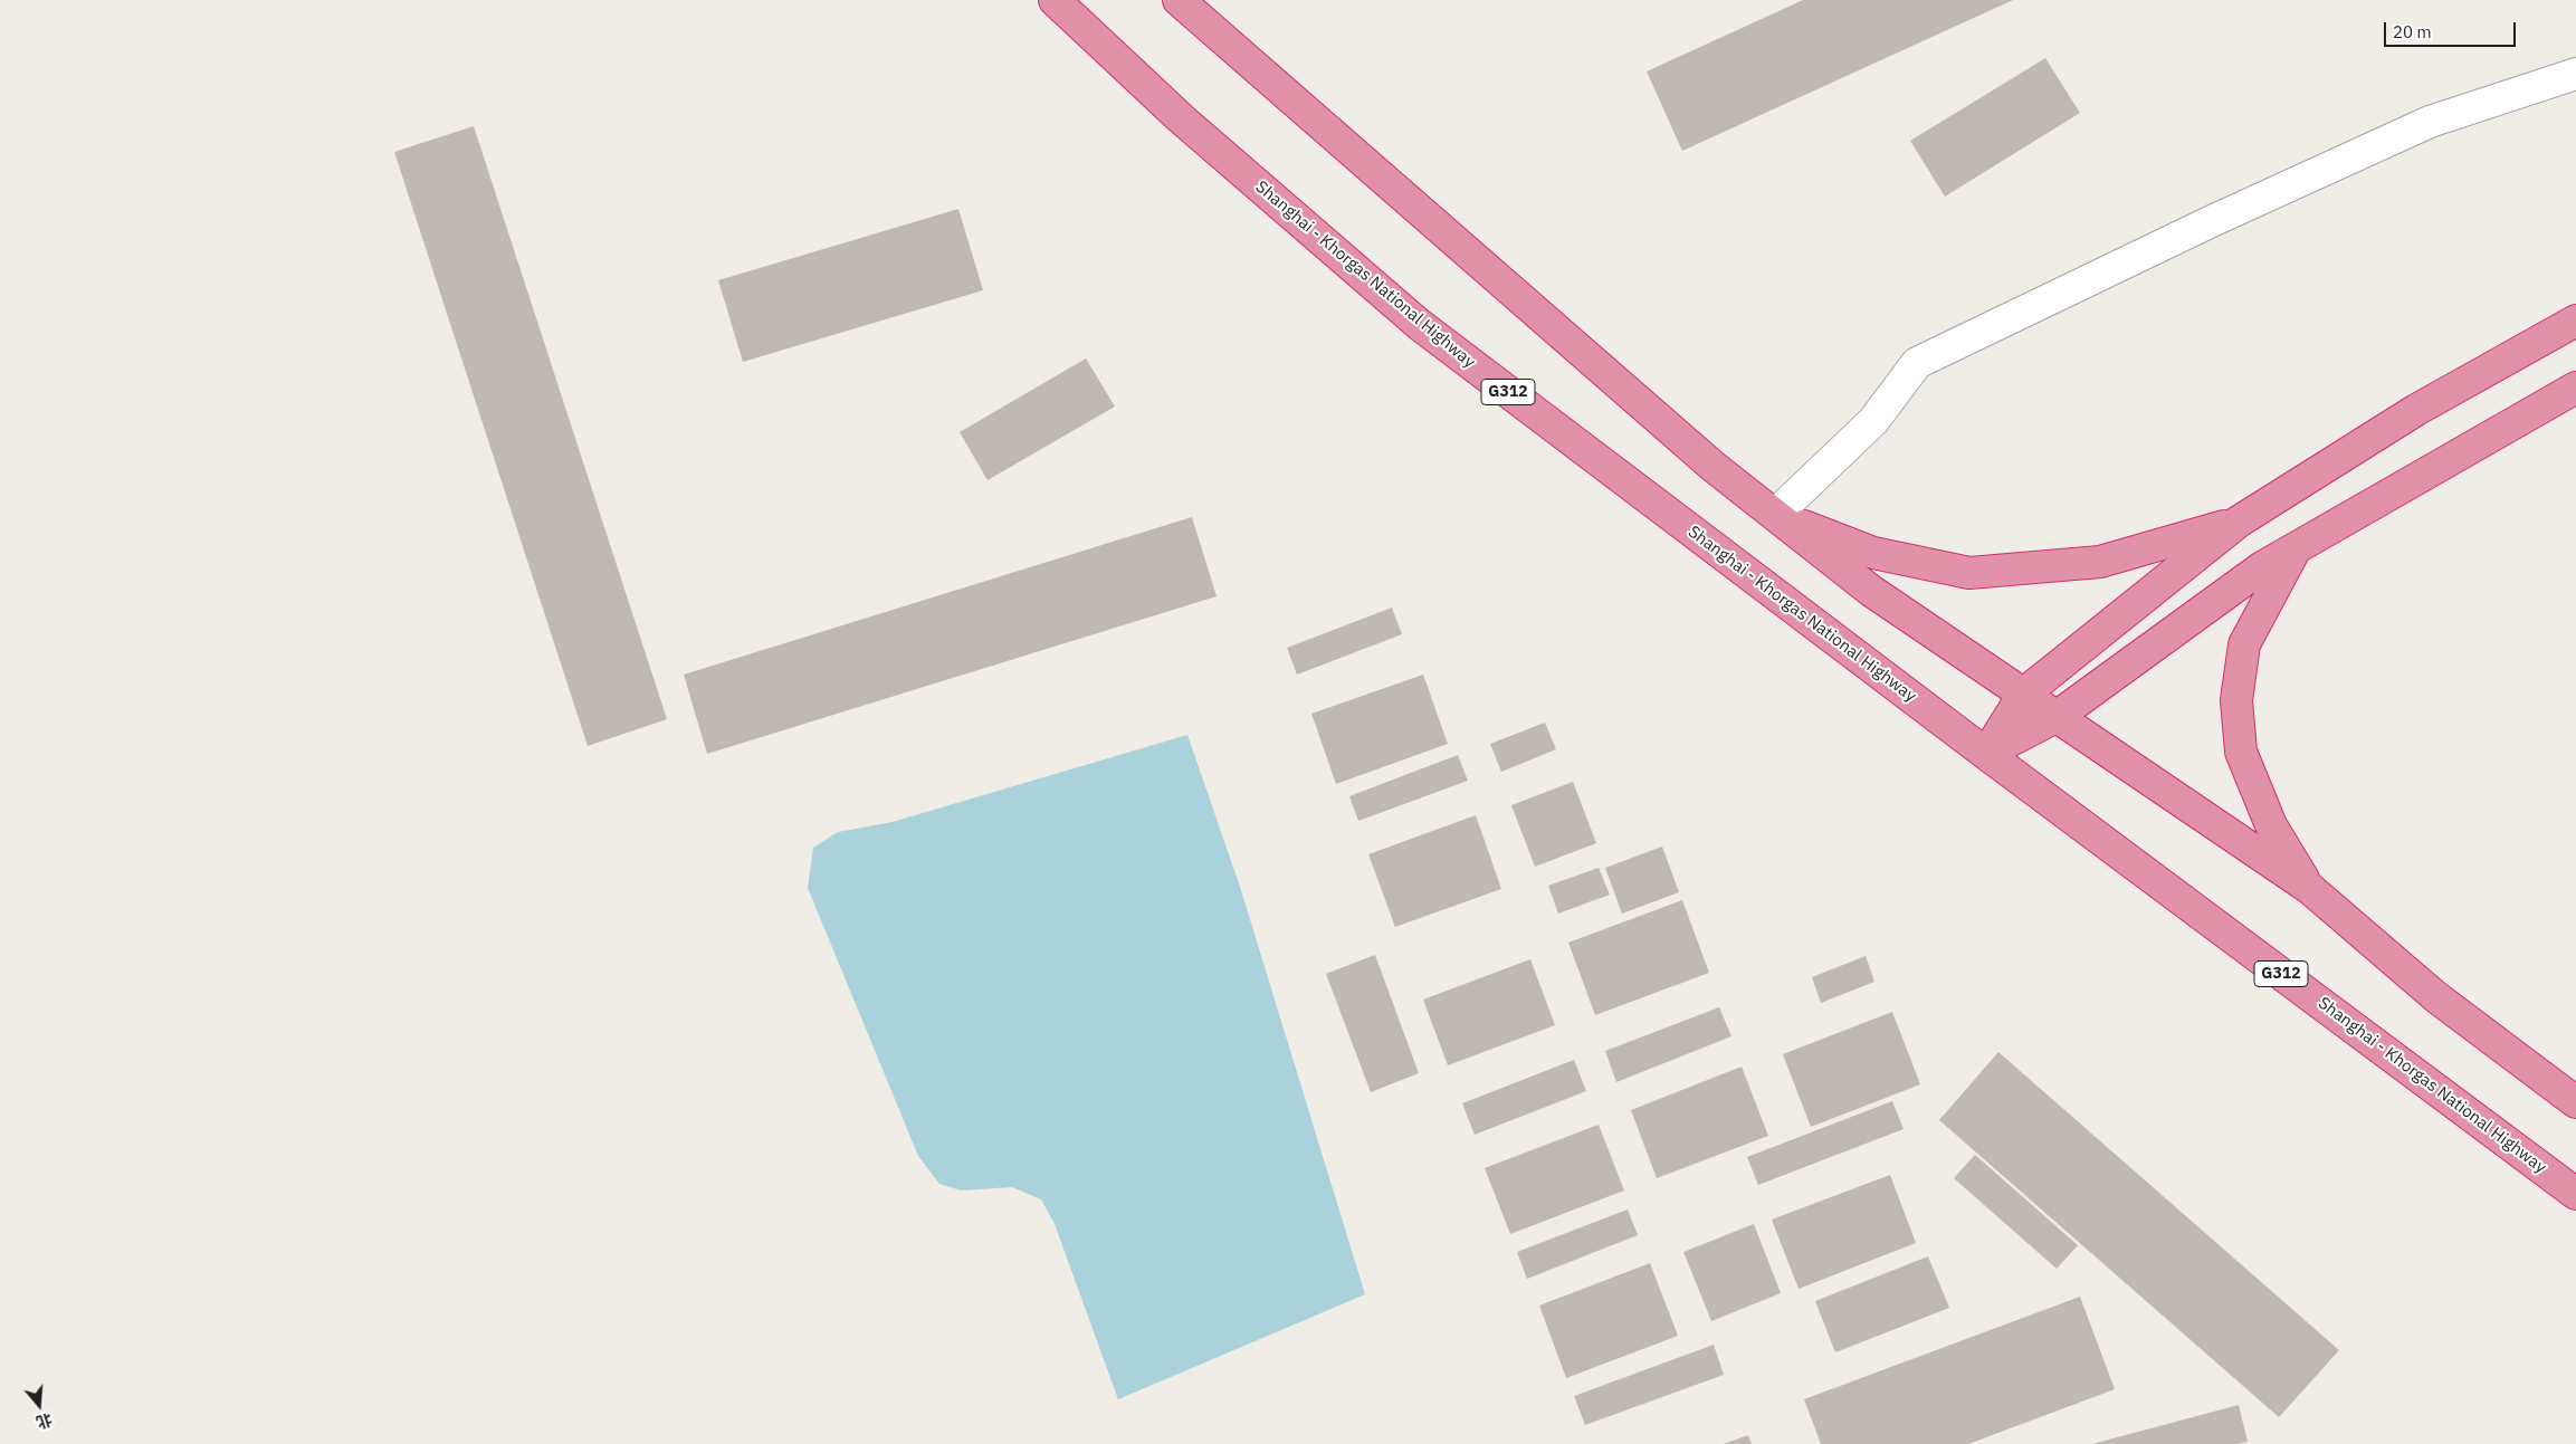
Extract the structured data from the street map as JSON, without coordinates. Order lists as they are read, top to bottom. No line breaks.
{"streets":{"highway":["Shanghai - Khorgas National Highway","G312"]},"scale_bar":"20 m","north":"bottom"}
